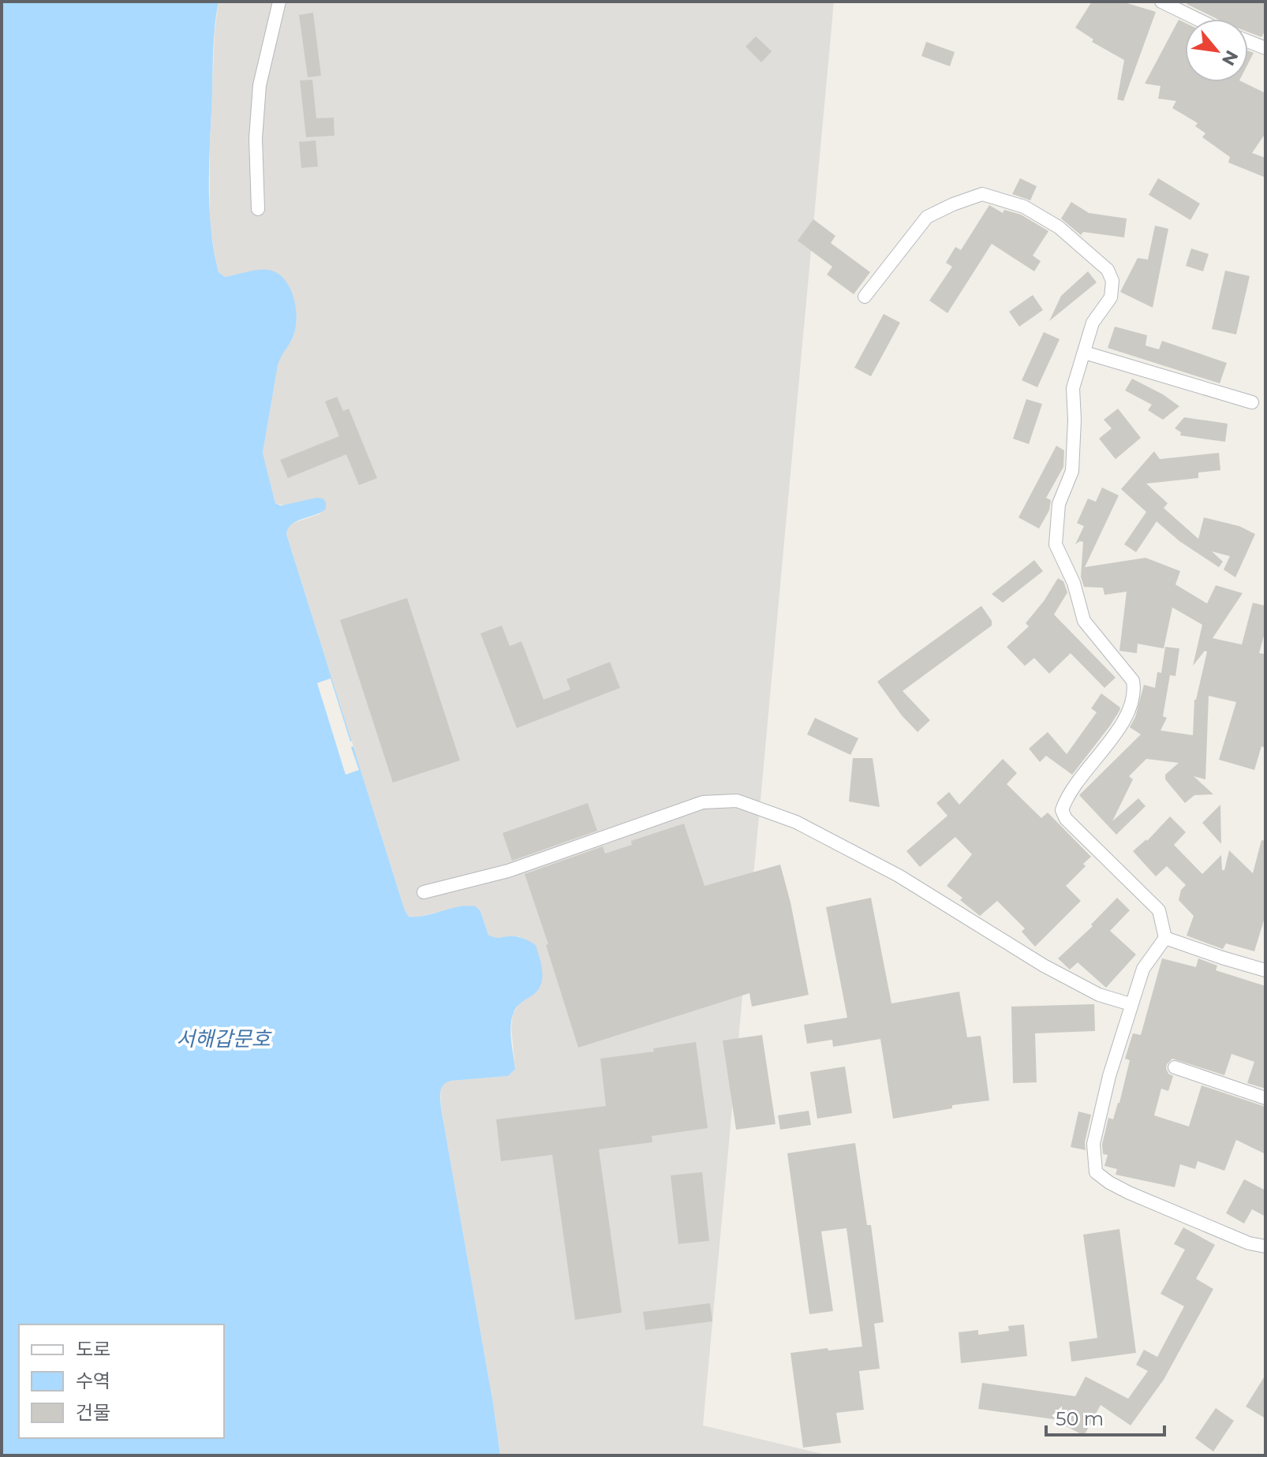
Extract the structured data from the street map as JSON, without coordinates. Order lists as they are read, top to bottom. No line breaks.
{"water":["서해갑문호"],"legend":["도로","수역","건물"],"scale_bar":"50 m","north":"bottom right"}
